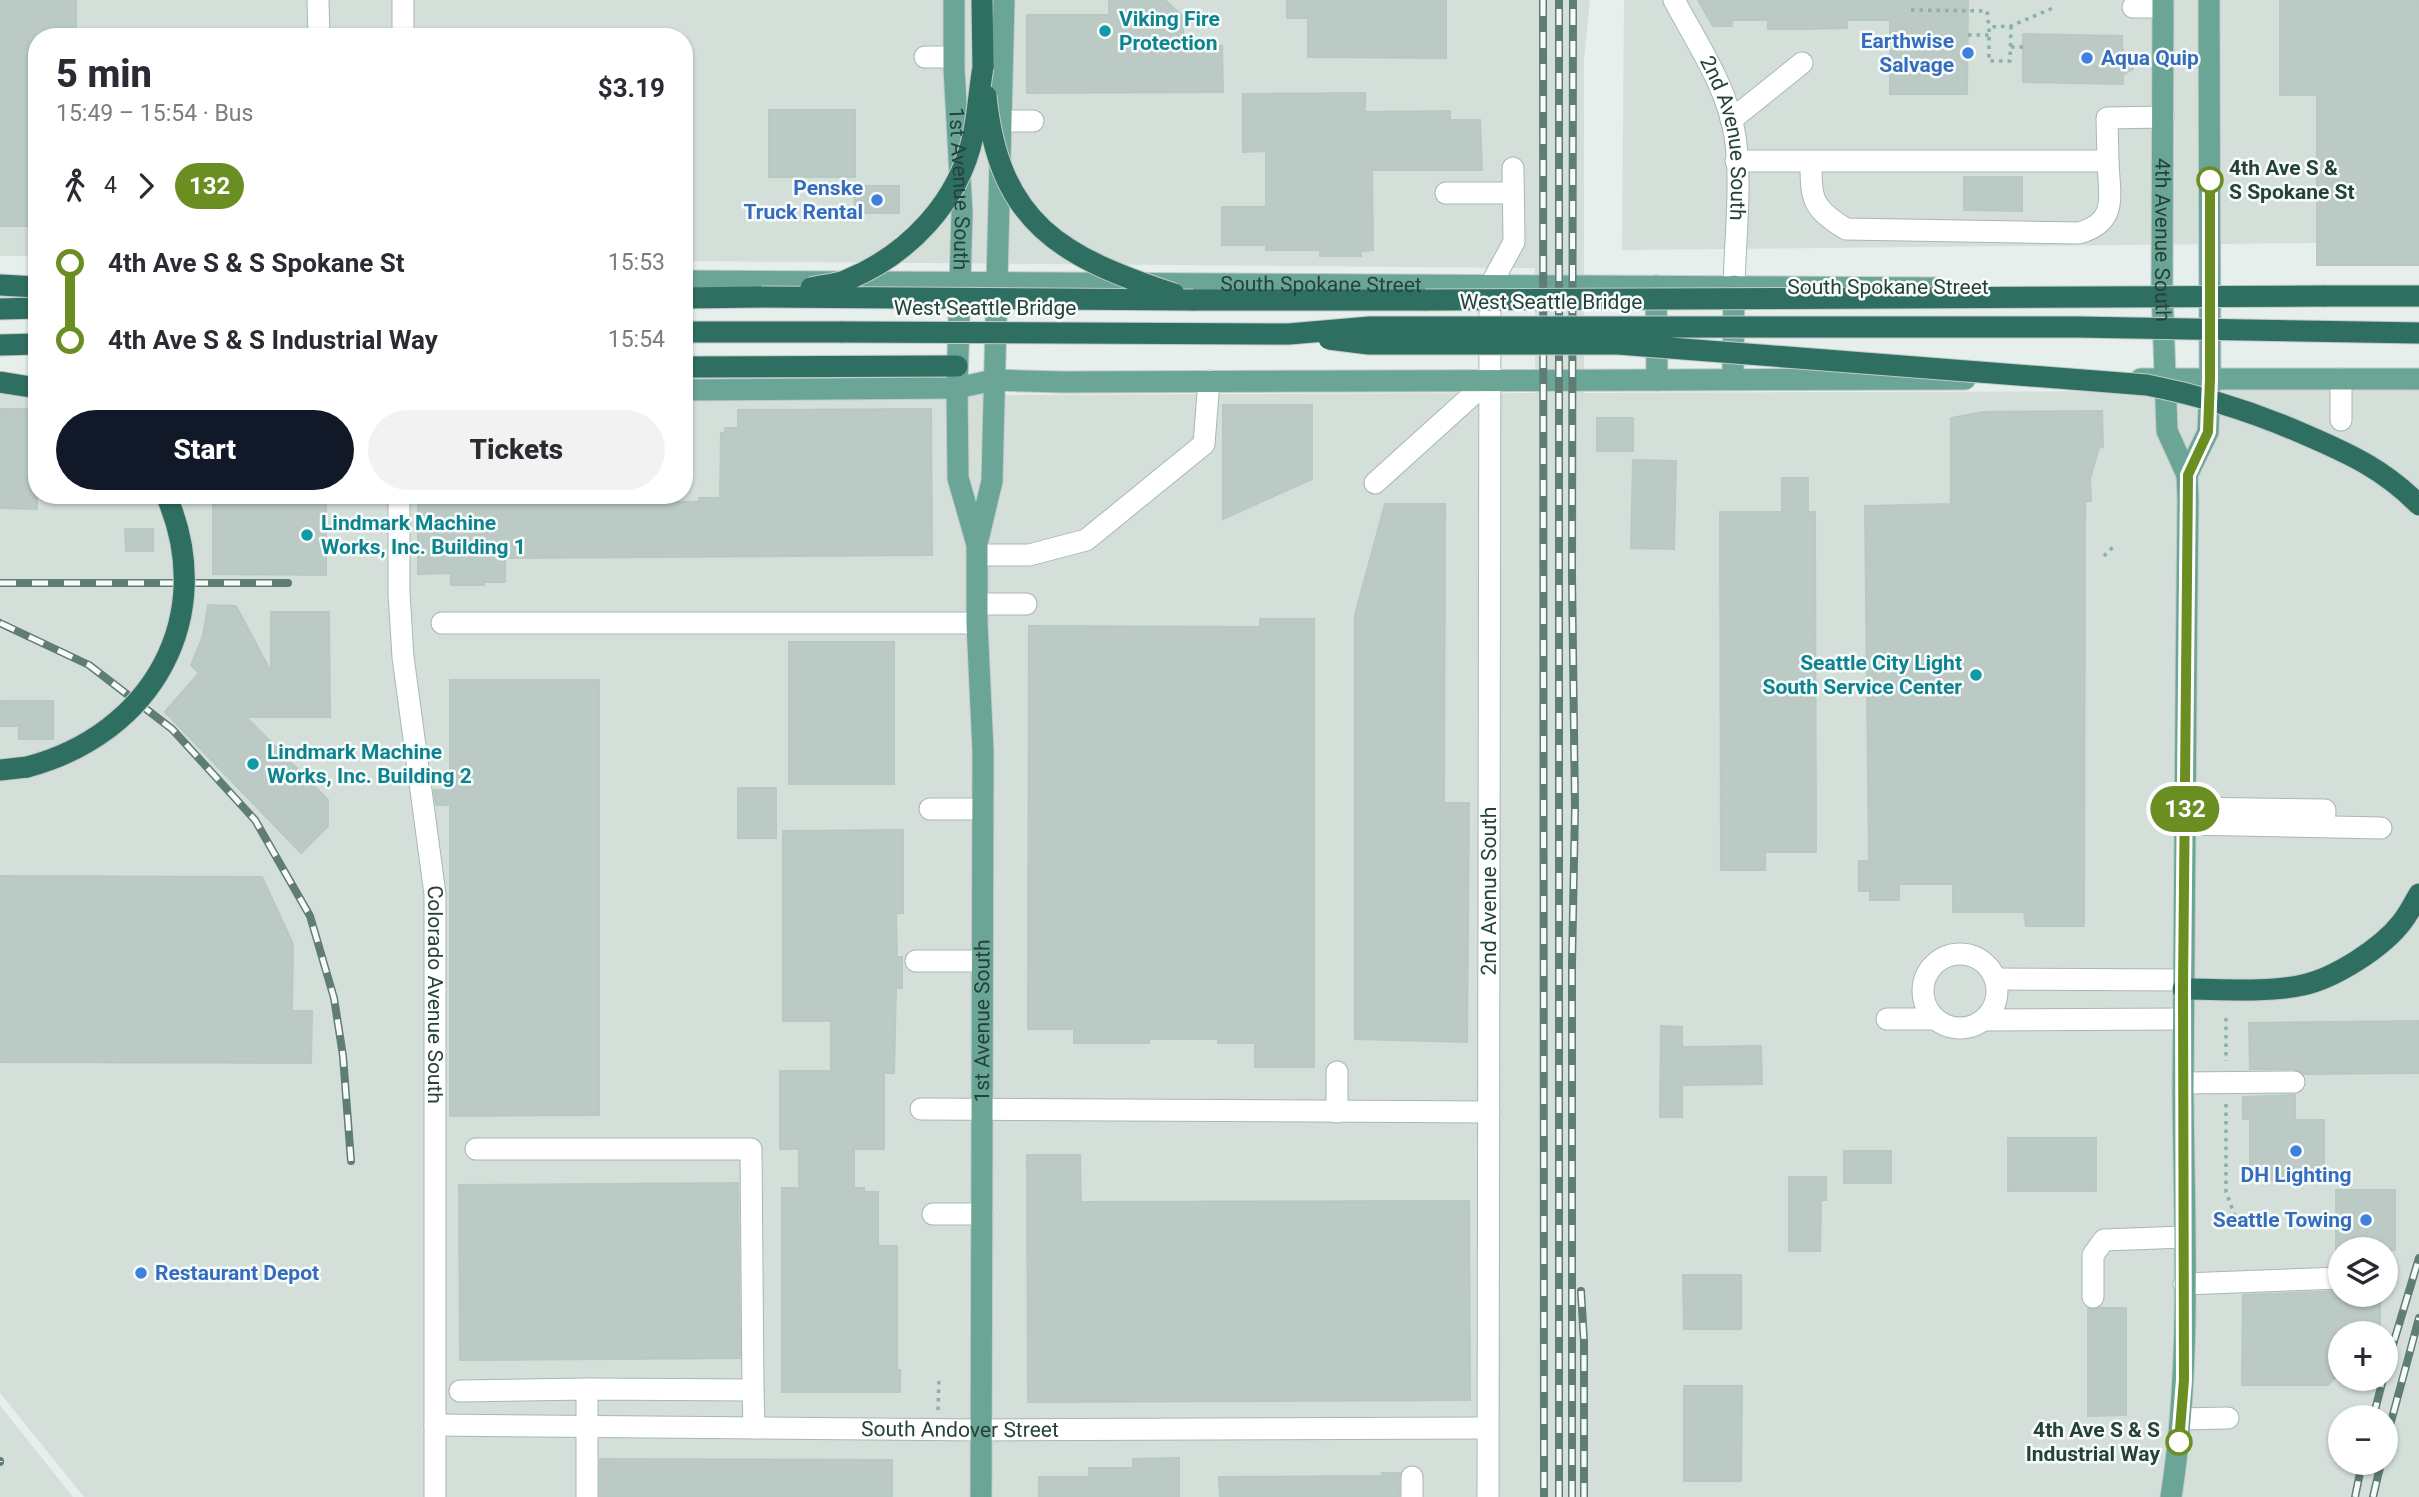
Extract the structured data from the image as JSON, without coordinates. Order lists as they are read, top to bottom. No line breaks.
{"streets":{"highway":["West Seattle Bridge"],"main road":["1st Avenue South","4th Avenue South","South Spokane Street"],"street":["2nd Avenue South","Colorado Avenue South","South Andover Street"]},"crossings":[["2nd Avenue South","South Spokane Street"],["2nd Avenue South","South Andover Street"],["1st Avenue South","South Spokane Street"],["1st Avenue South","South Andover Street"],["4th Avenue South","South Spokane Street"],["Colorado Avenue South","South Andover Street"]],"places":["Viking Fire Protection","Earthwise Salvage","Aqua Quip","4th Ave S & S Spokane St","Penske Truck Rental","Lindmark Machine Works, Inc. Building 1","Seattle City Light South Service Center","Lindmark Machine Works, Inc. Building 2","DH Lighting","Seattle Towing","Restaurant Depot","4th Ave S & S Industrial Way"],"lines":["bus line 132"],"page":{"on_map":"132","heading":["5 min","15:49 – 15:54 · Bus","$3.19"],"legs":["4","132"],"list":[{"name":"4th Ave S & S Spokane St","value":"15:53"},{"name":"4th Ave S & S Industrial Way","value":"15:54"}],"buttons":["Start","Tickets"],"map_buttons":["+","−"]}}
